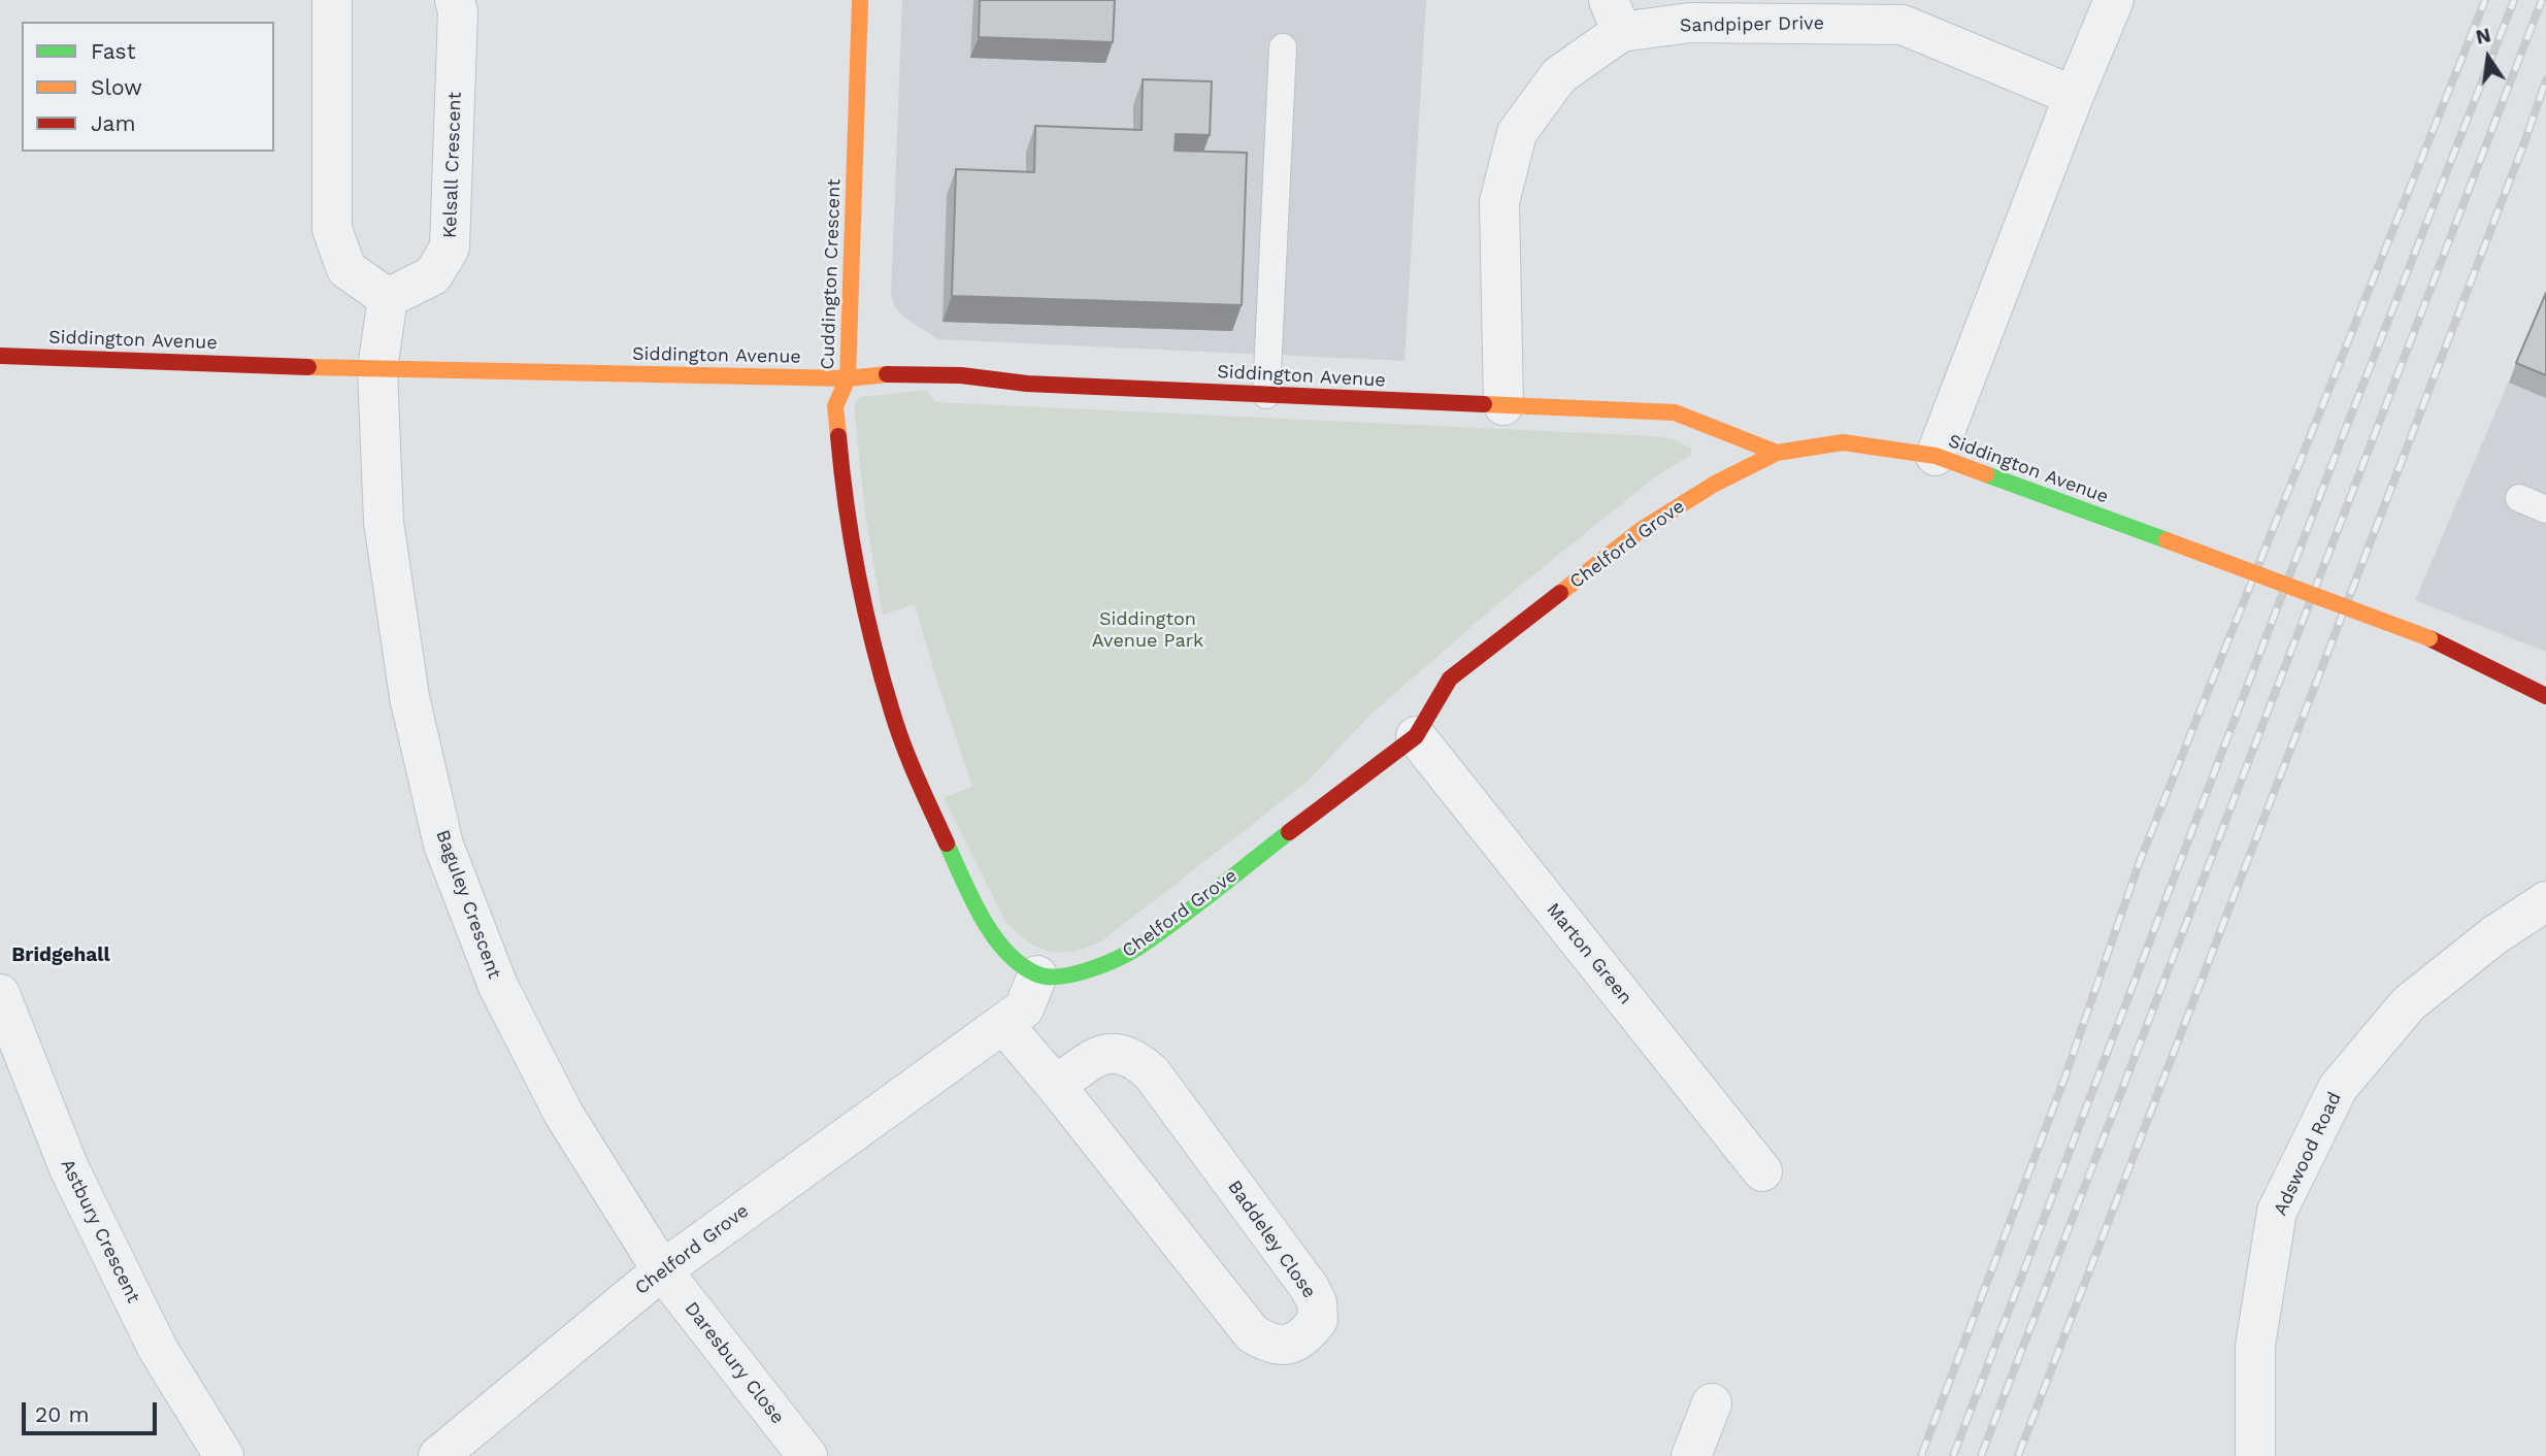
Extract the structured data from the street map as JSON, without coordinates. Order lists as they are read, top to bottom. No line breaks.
{"streets":{"street":["Sandpiper Drive","Kelsall Crescent","Cuddington Crescent","Siddington Avenue","Chelford Grove","Baguley Crescent","Marton Green","Adswood Road","Astbury Crescent","Baddeley Close","Daresbury Close"]},"crossings":[["Sandpiper Drive","Siddington Avenue"],["Cuddington Crescent","Siddington Avenue"],["Cuddington Crescent","Chelford Grove"],["Siddington Avenue","Chelford Grove"],["Siddington Avenue","Baguley Crescent"],["Chelford Grove","Baguley Crescent"],["Chelford Grove","Marton Green"],["Chelford Grove","Baddeley Close"],["Chelford Grove","Daresbury Close"],["Baguley Crescent","Daresbury Close"]],"districts":["Bridgehall"],"parks":["Siddington Avenue Park"],"legend":["Fast","Slow","Jam"],"scale_bar":"20 m","north":"top"}
